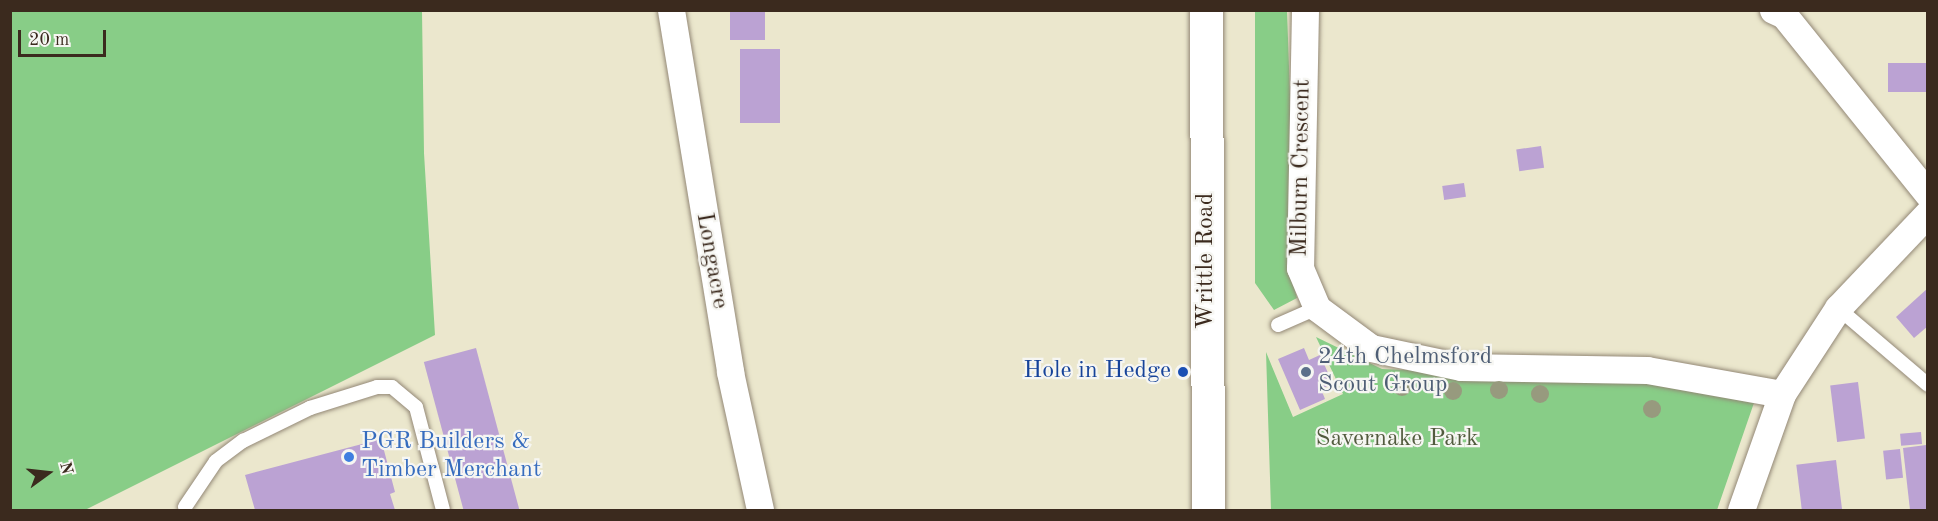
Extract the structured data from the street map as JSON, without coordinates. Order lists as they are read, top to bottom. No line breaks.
{"streets":{"street":["Milburn Crescent","Longacre","Writtle Road"]},"parks":["Savernake Park"],"places":["Hole in Hedge","24th Chelmsford Scout Group","PGR Builders & Timber Merchant"],"scale_bar":"20 m","north":"right"}
